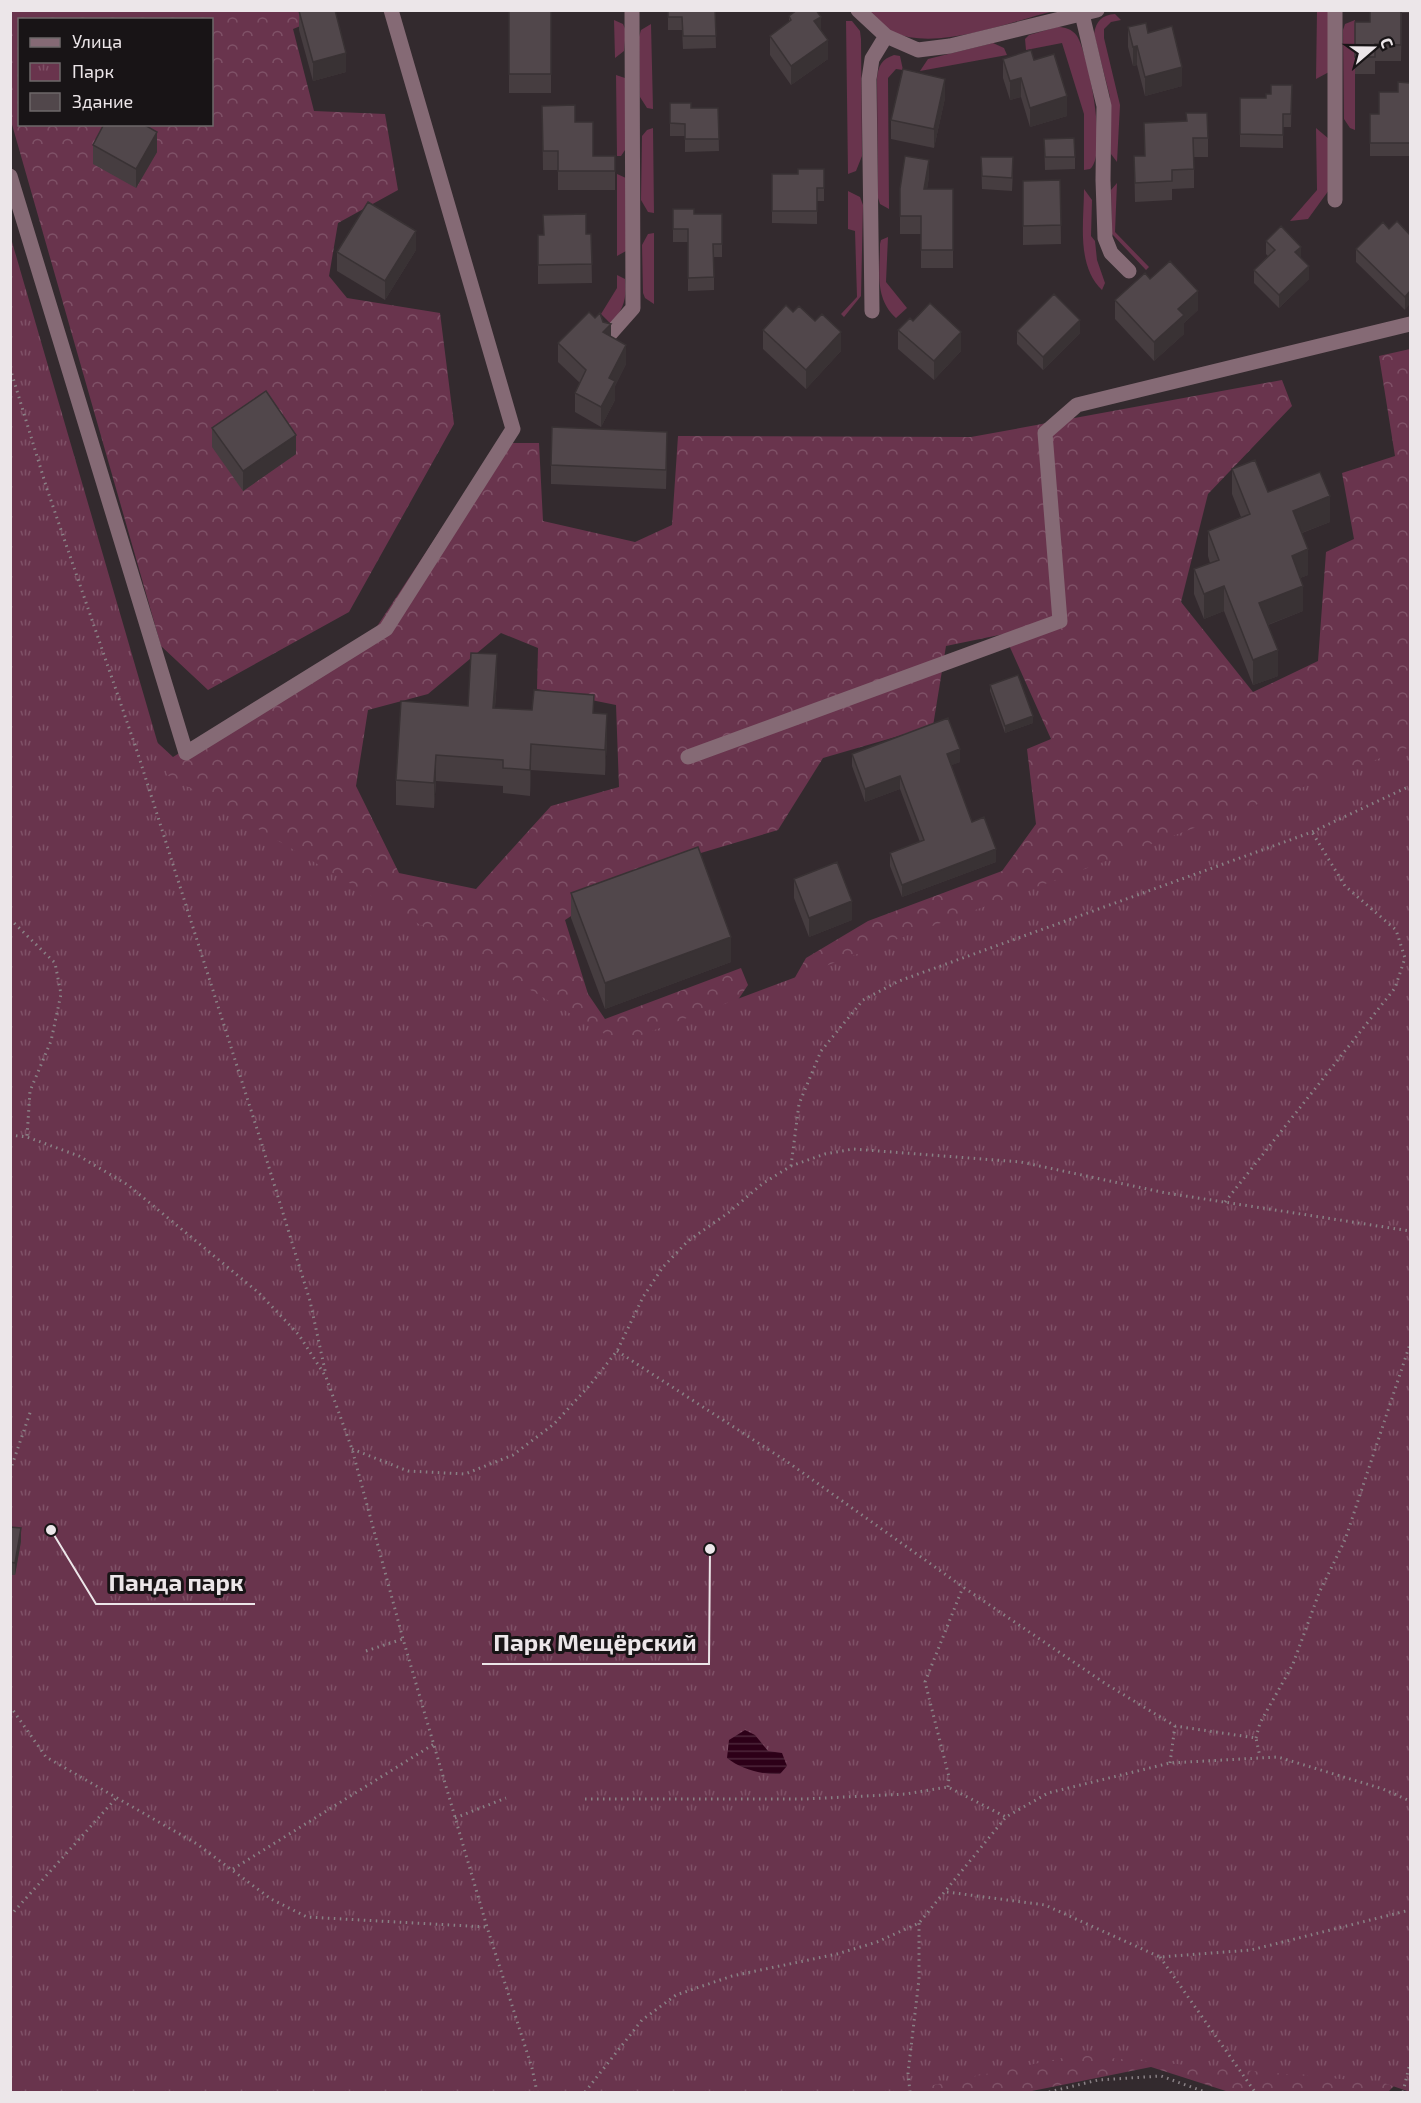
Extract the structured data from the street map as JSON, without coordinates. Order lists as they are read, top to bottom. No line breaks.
{"places":["Панда парк","Парк Мещёрский"],"legend":["Улица","Парк","Здание"],"north":"right"}
